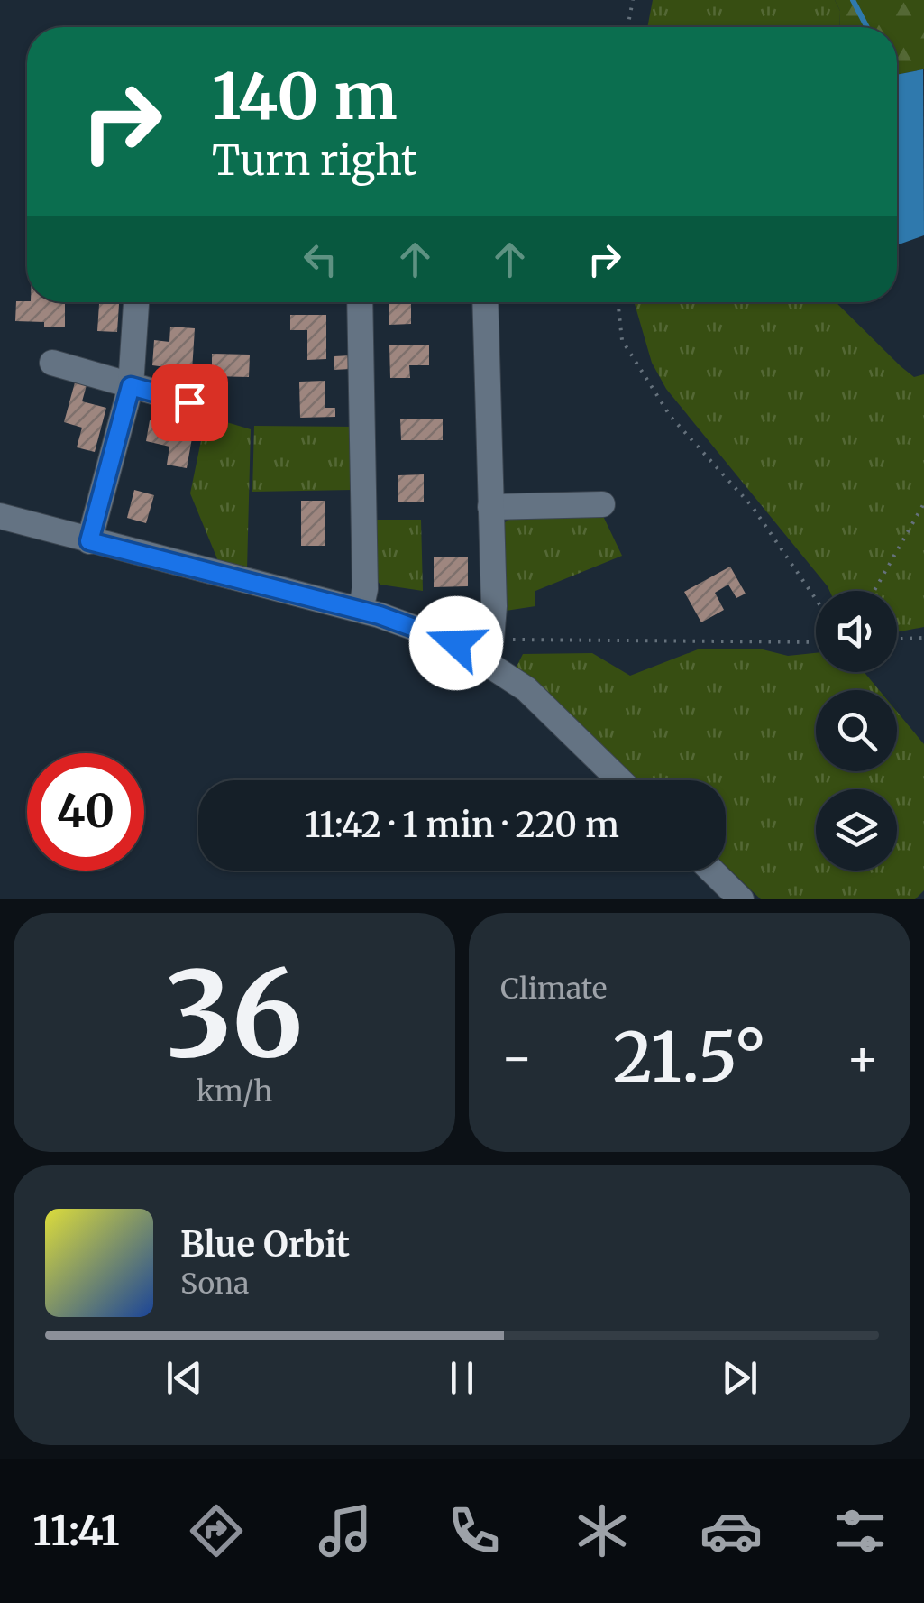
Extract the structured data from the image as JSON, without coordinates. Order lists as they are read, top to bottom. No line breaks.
{"page":{"turn":["140 m","Turn right"],"limit":"40","trip":"11:42 · 1 min · 220 m","tile":[["36","km/h"],"Climate"],"heat":["−","21.5°","+"],"song":["Blue Orbit","Sona"],"tabs":"11:41"}}
